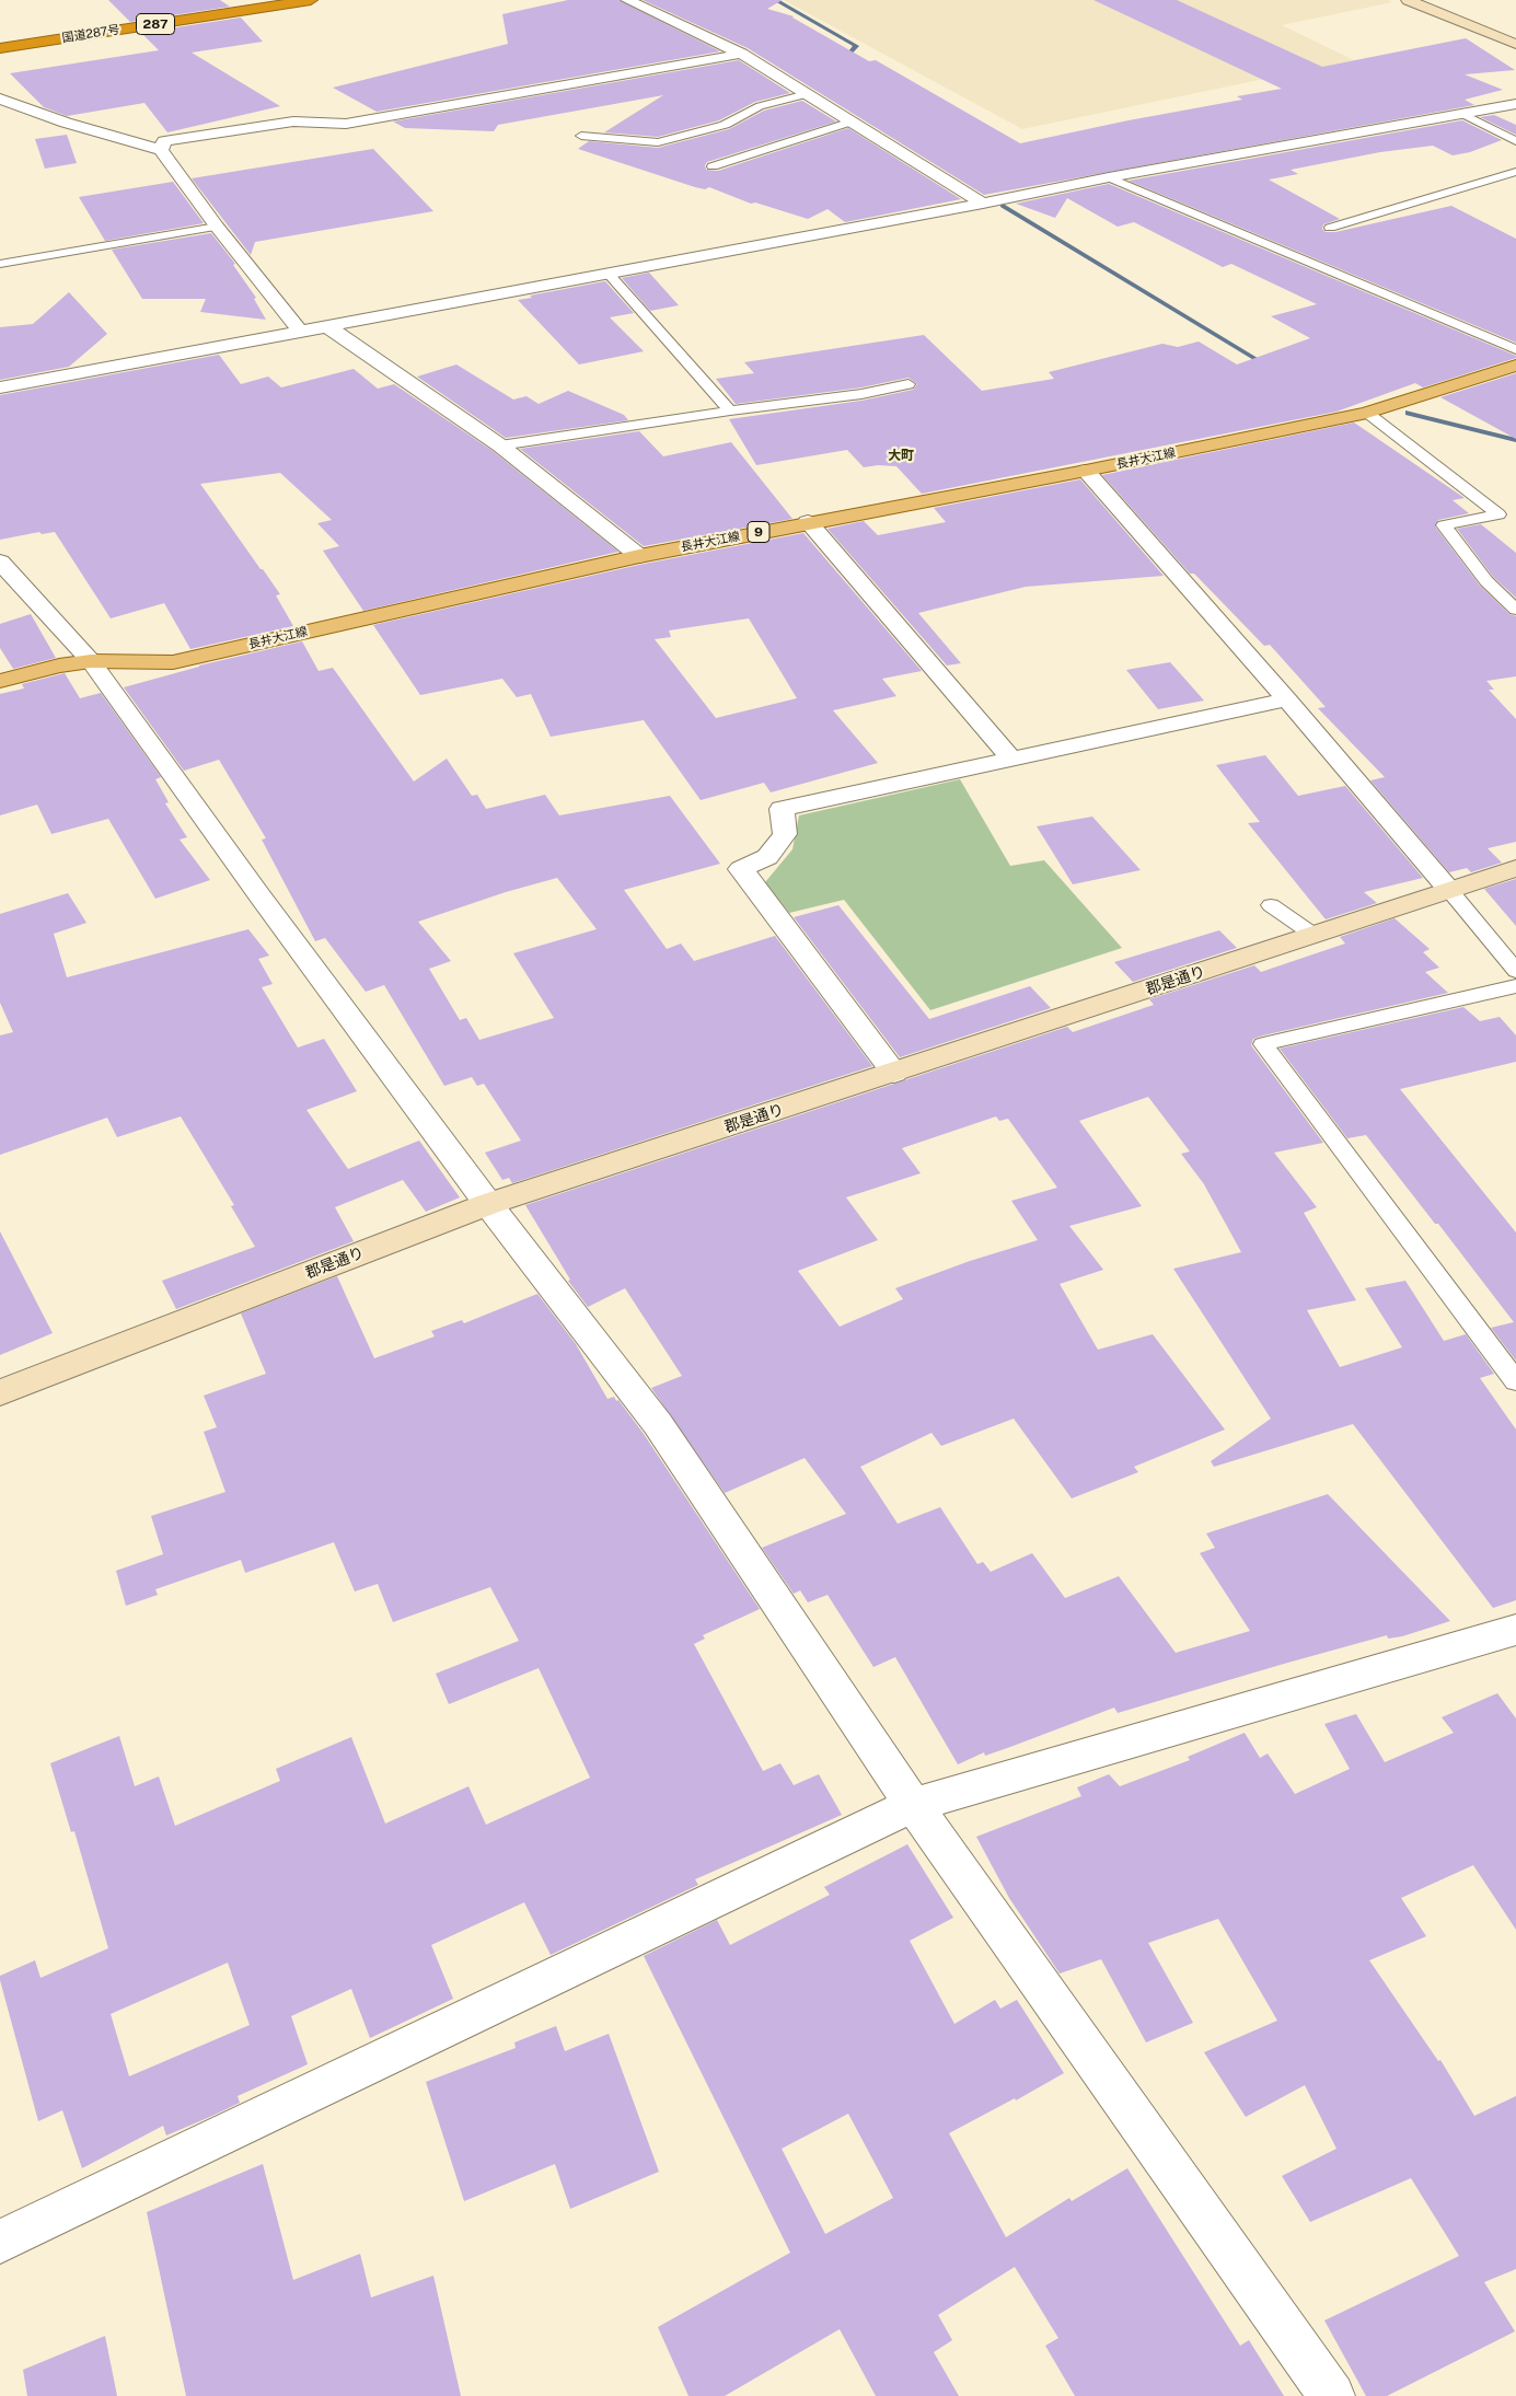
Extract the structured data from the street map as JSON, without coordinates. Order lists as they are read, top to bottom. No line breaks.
{"streets":{"highway":["287","国道287号"],"main road":["長井大江線","9"],"street":["郡是通り"]},"districts":["大町"]}
